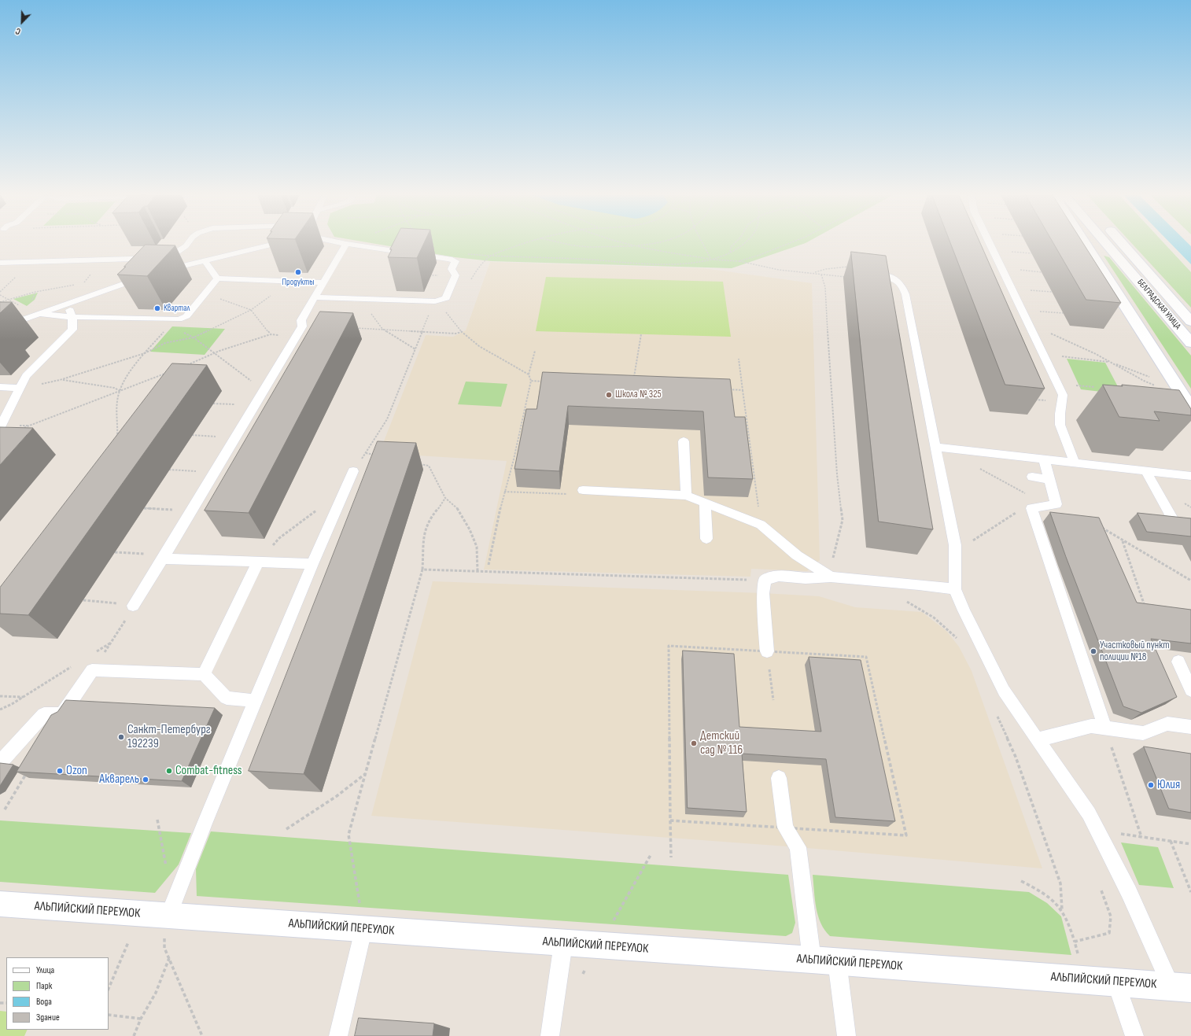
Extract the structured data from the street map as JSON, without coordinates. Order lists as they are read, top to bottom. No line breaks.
{"streets":{"street":["БЕЛГРАДСКАЯ УЛИЦА","АЛЬПИЙСКИЙ ПЕРЕУЛОК"]},"places":["Продукты","Квартал","Школа № 325","Участковый пункт полиции №18","Санкт-Петербург 192239","Детский сад № 116","Ozon","Combat-fitness","Акварель","Юлия"],"legend":["Улица","Парк","Вода","Здание"],"north":"bottom left"}
